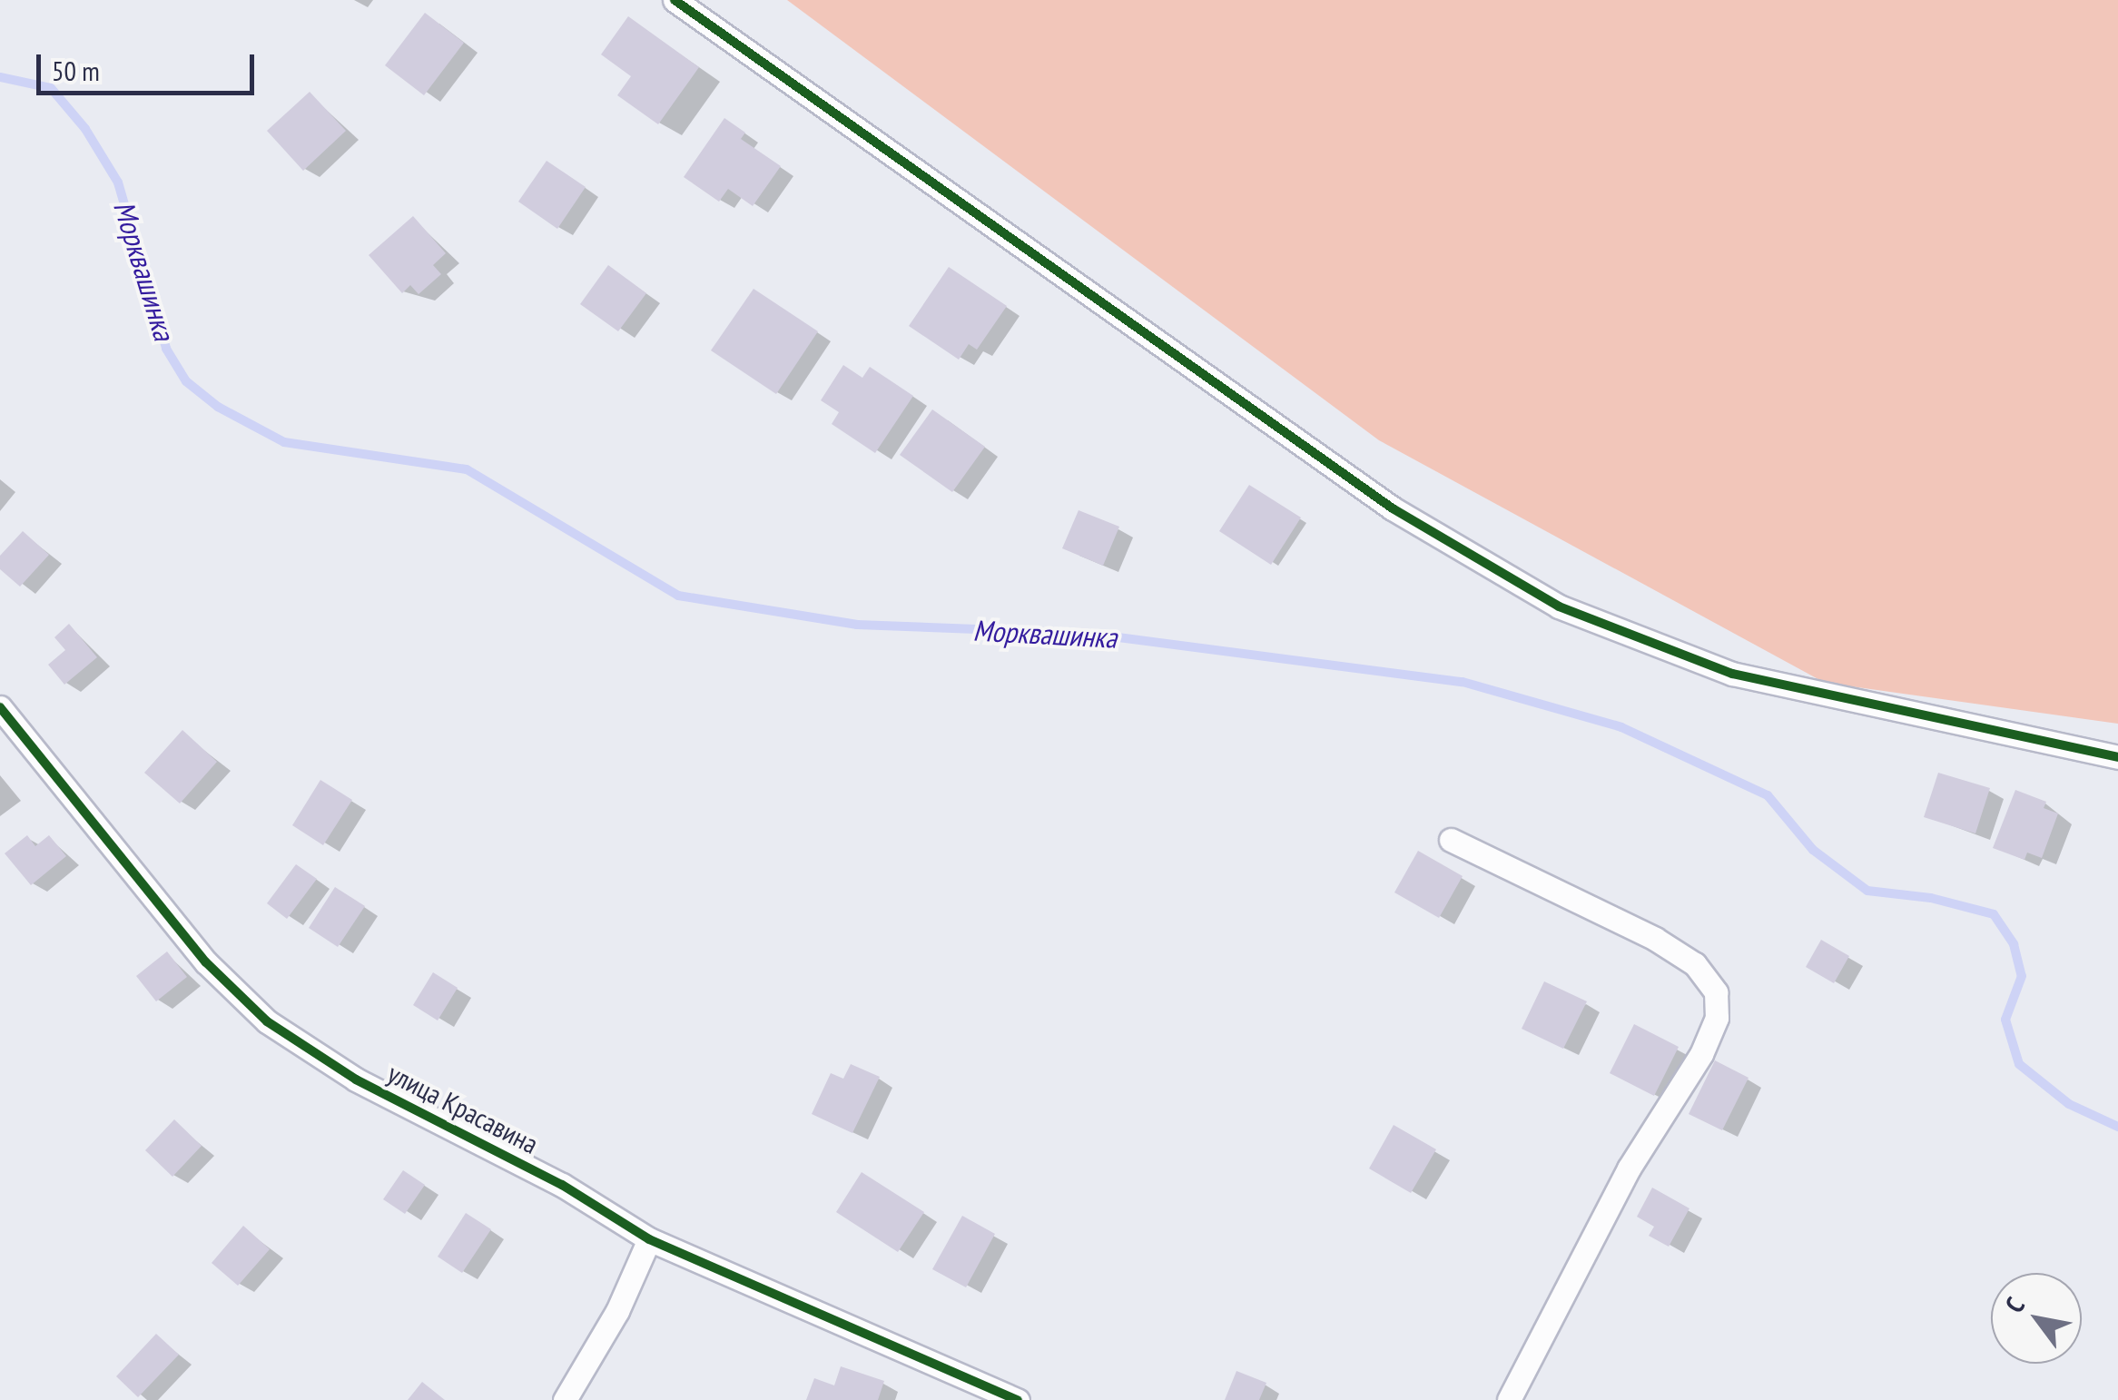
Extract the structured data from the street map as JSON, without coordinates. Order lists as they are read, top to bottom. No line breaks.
{"streets":{"street":["улица Красавина"]},"water":["Морквашинка"],"scale_bar":"50 m","north":"top left"}
